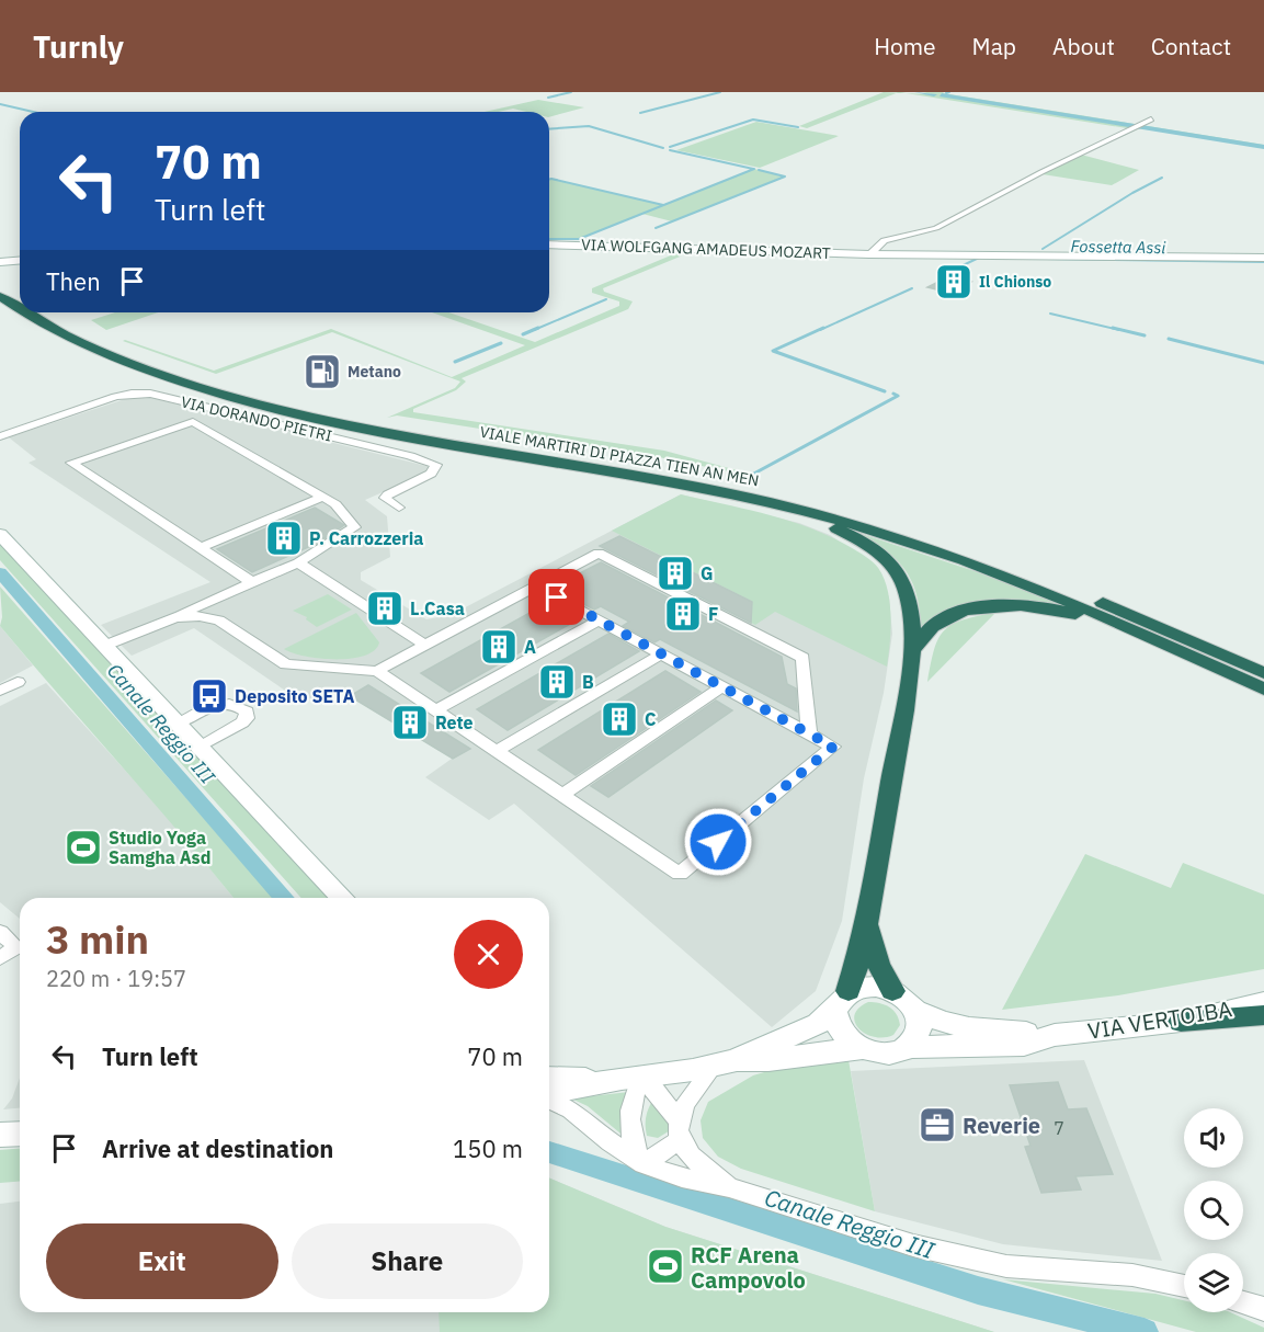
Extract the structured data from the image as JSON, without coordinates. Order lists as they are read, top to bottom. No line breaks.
{"streets":{"highway":["VIALE MARTIRI DI PIAZZA TIEN AN MEN"],"main road":["VIA WOLFGANG AMADEUS MOZART","VIA VERTOIBA"],"street":["VIA DORANDO PIETRI"]},"water":["Fossetta Assi","Canale Reggio III"],"places":{"building":["Il Chionso","P. Carrozzeria","G","L.Casa","F","A","B","C","Rete"],"fuel station":["Metano"],"bus stop":["Deposito SETA"],"sports":["Studio Yoga Samgha Asd","RCF Arena Campovolo"],"office":["Reverie"]},"house_numbers":["7"],"page":{"header":"Turnly","nav":["Home","Map","About","Contact"],"turn":["70 m","Turn left"],"then":"Then","heading":["3 min","220 m · 19:57"],"list":[{"name":"Turn left","value":"70 m"},{"name":"Arrive at destination","value":"150 m"}],"buttons":["Exit","Share"]}}
